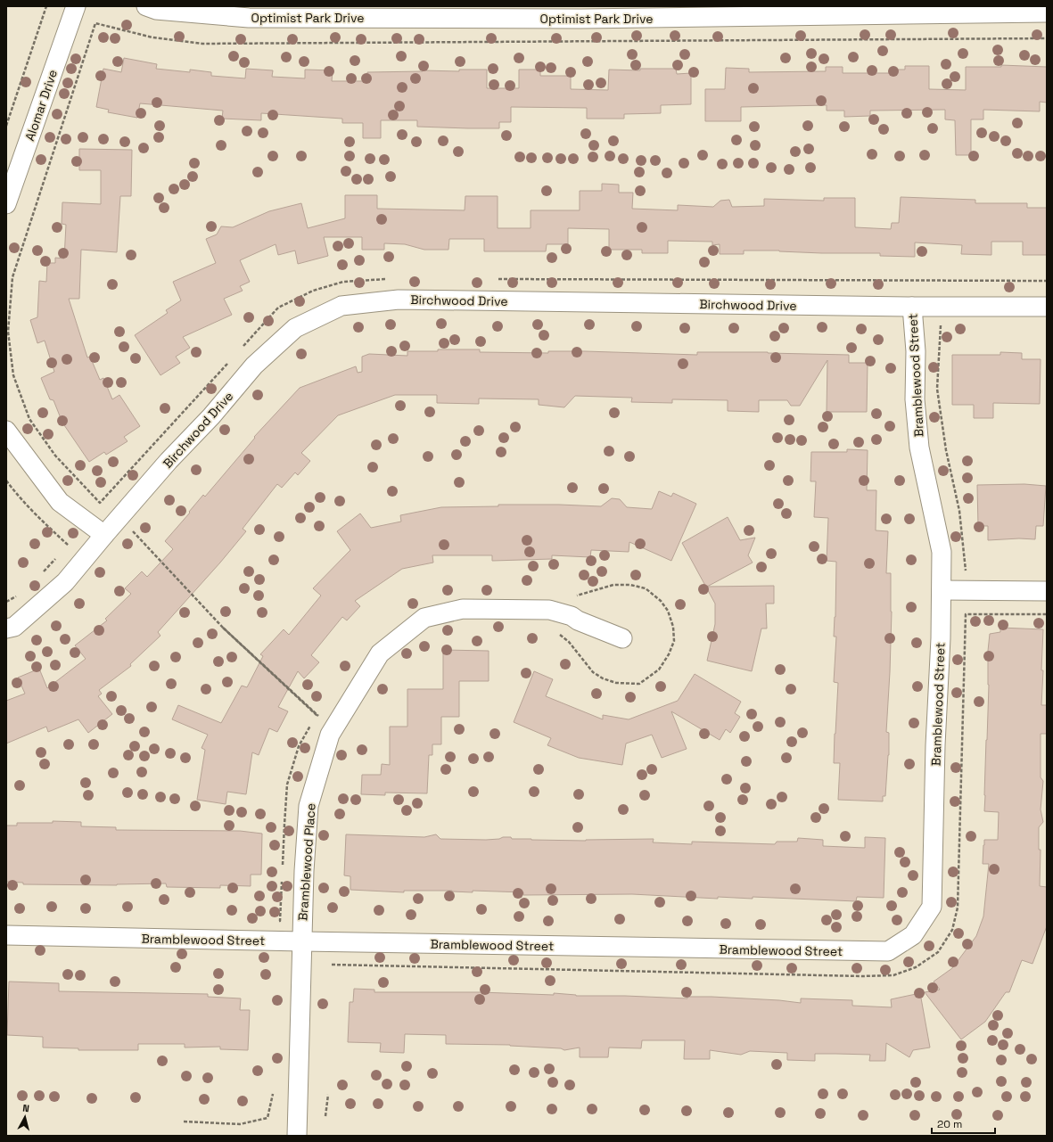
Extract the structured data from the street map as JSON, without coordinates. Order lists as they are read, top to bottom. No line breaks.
{"streets":{"street":["Optimist Park Drive","Alomar Drive","Birchwood Drive","Bramblewood Street","Bramblewood Place"]},"crossings":[["Birchwood Drive","Bramblewood Street"],["Bramblewood Street","Bramblewood Place"]],"scale_bar":"20 m","north":"top"}
